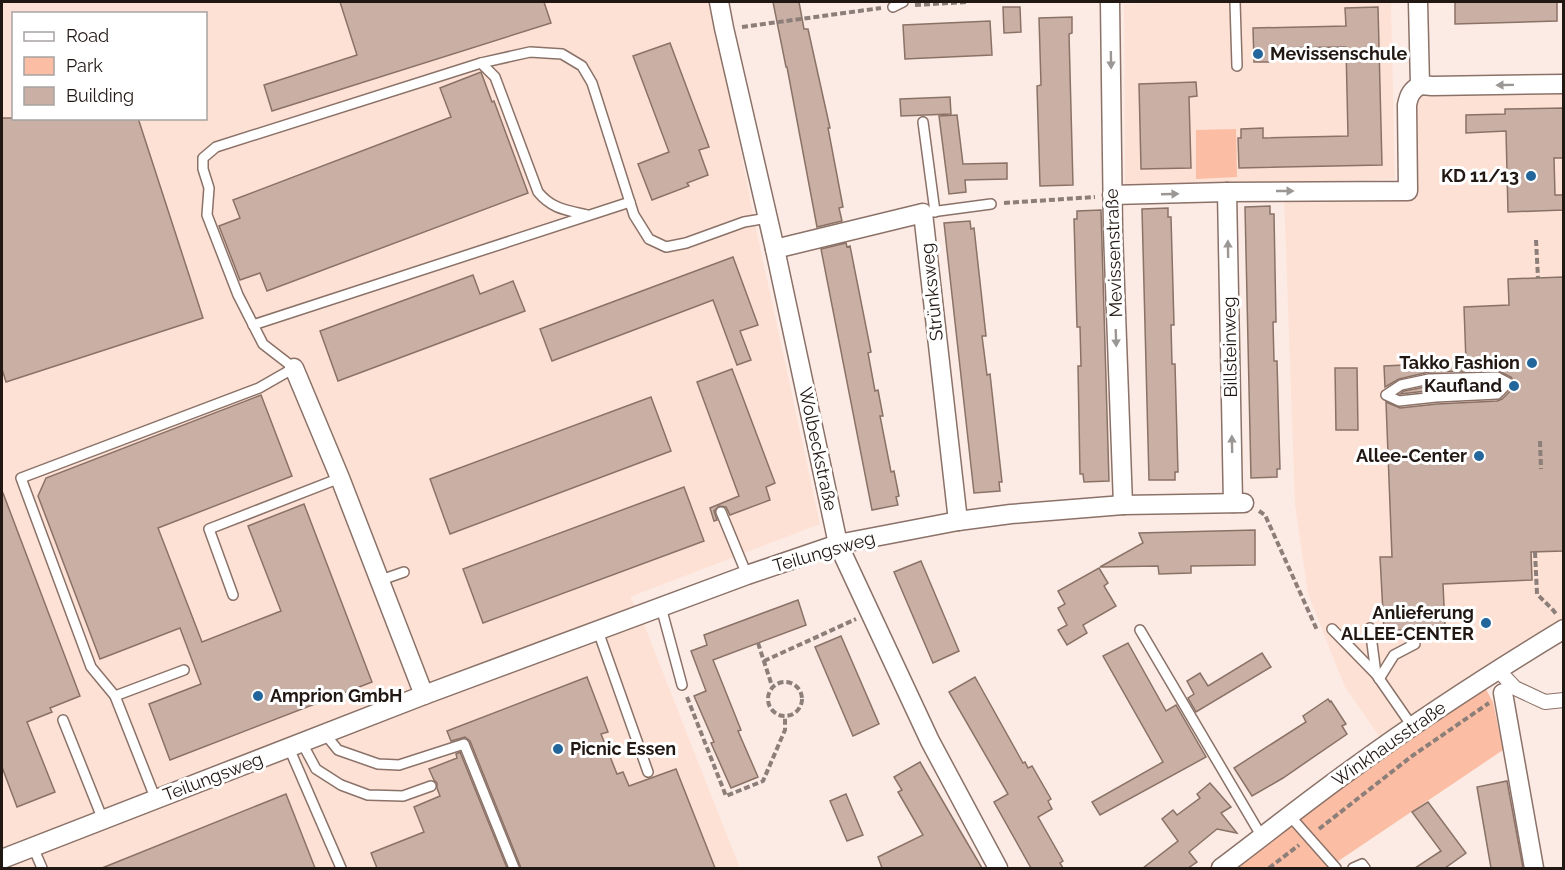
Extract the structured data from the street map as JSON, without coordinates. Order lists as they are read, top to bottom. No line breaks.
{"streets":{"street":["Mevissenstraße","Strünksweg","Billsteinweg","Wolbeckstraße","Teilungsweg","Winkhausstraße"]},"crossings":[["Mevissenstraße","Teilungsweg"],["Strünksweg","Teilungsweg"],["Billsteinweg","Teilungsweg"],["Wolbeckstraße","Teilungsweg"]],"one_way":["Mevissenstraße","Billsteinweg"],"places":["Mevissenschule","KD 11/13","Takko Fashion","Kaufland","Allee-Center","Anlieferung ALLEE-CENTER","Amprion GmbH","Picnic Essen"],"legend":["Road","Park","Building"]}
